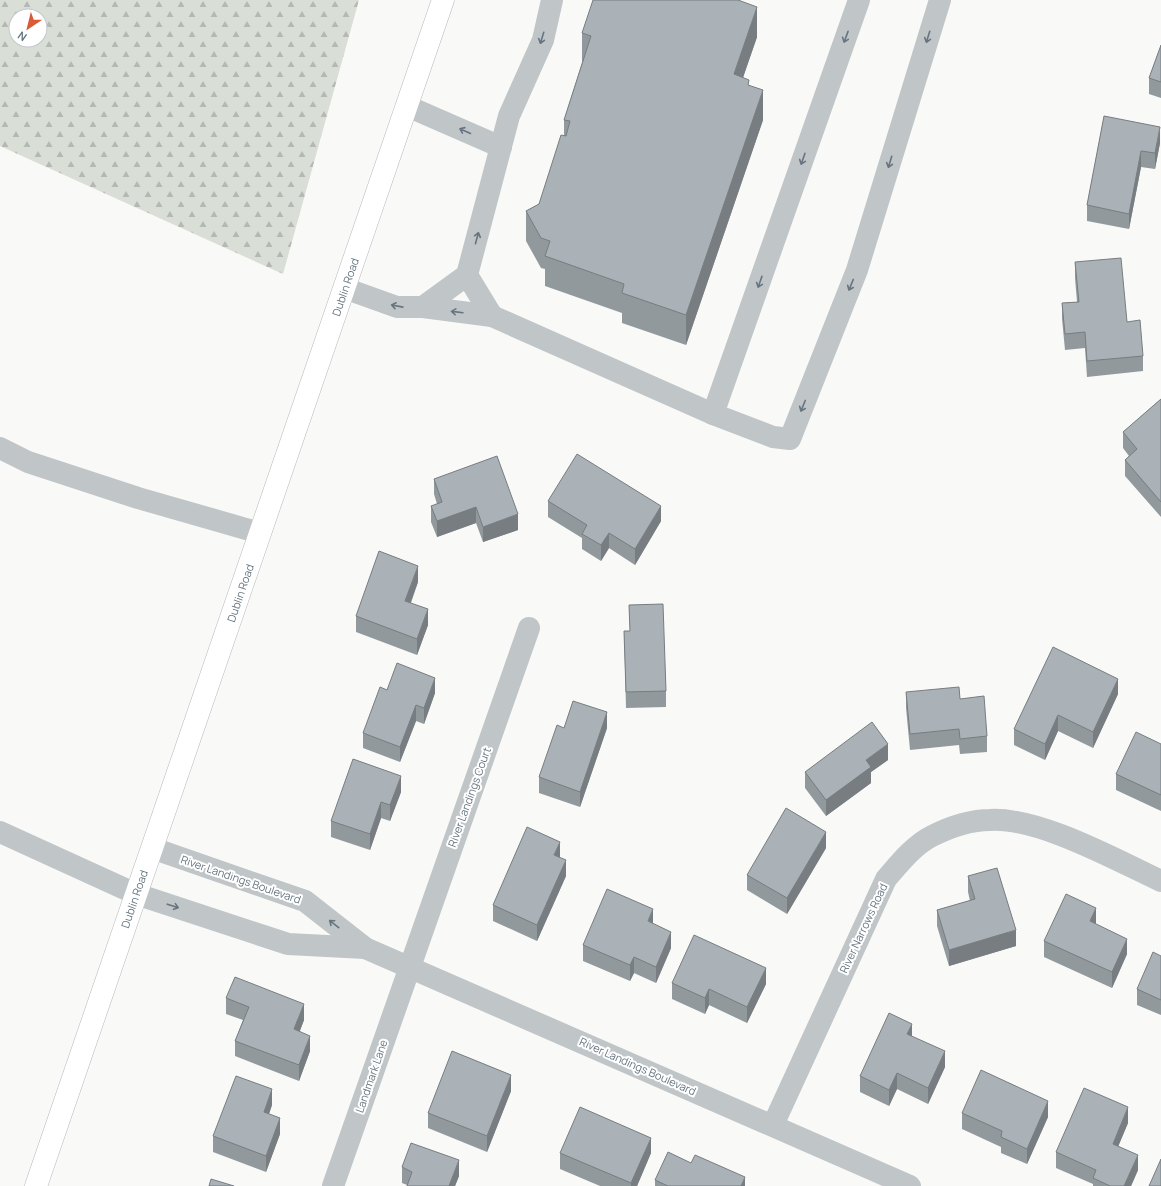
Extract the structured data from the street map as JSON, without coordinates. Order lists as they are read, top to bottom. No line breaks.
{"streets":{"main road":["Dublin Road"],"street":["River Landings Court","River Landings Boulevard","River Narrows Road","Landmark Lane"]},"crossings":[["Dublin Road","River Landings Boulevard"],["River Landings Court","River Landings Boulevard"],["River Landings Court","Landmark Lane"],["River Landings Boulevard","River Narrows Road"],["River Landings Boulevard","Landmark Lane"]],"north":"bottom left"}
